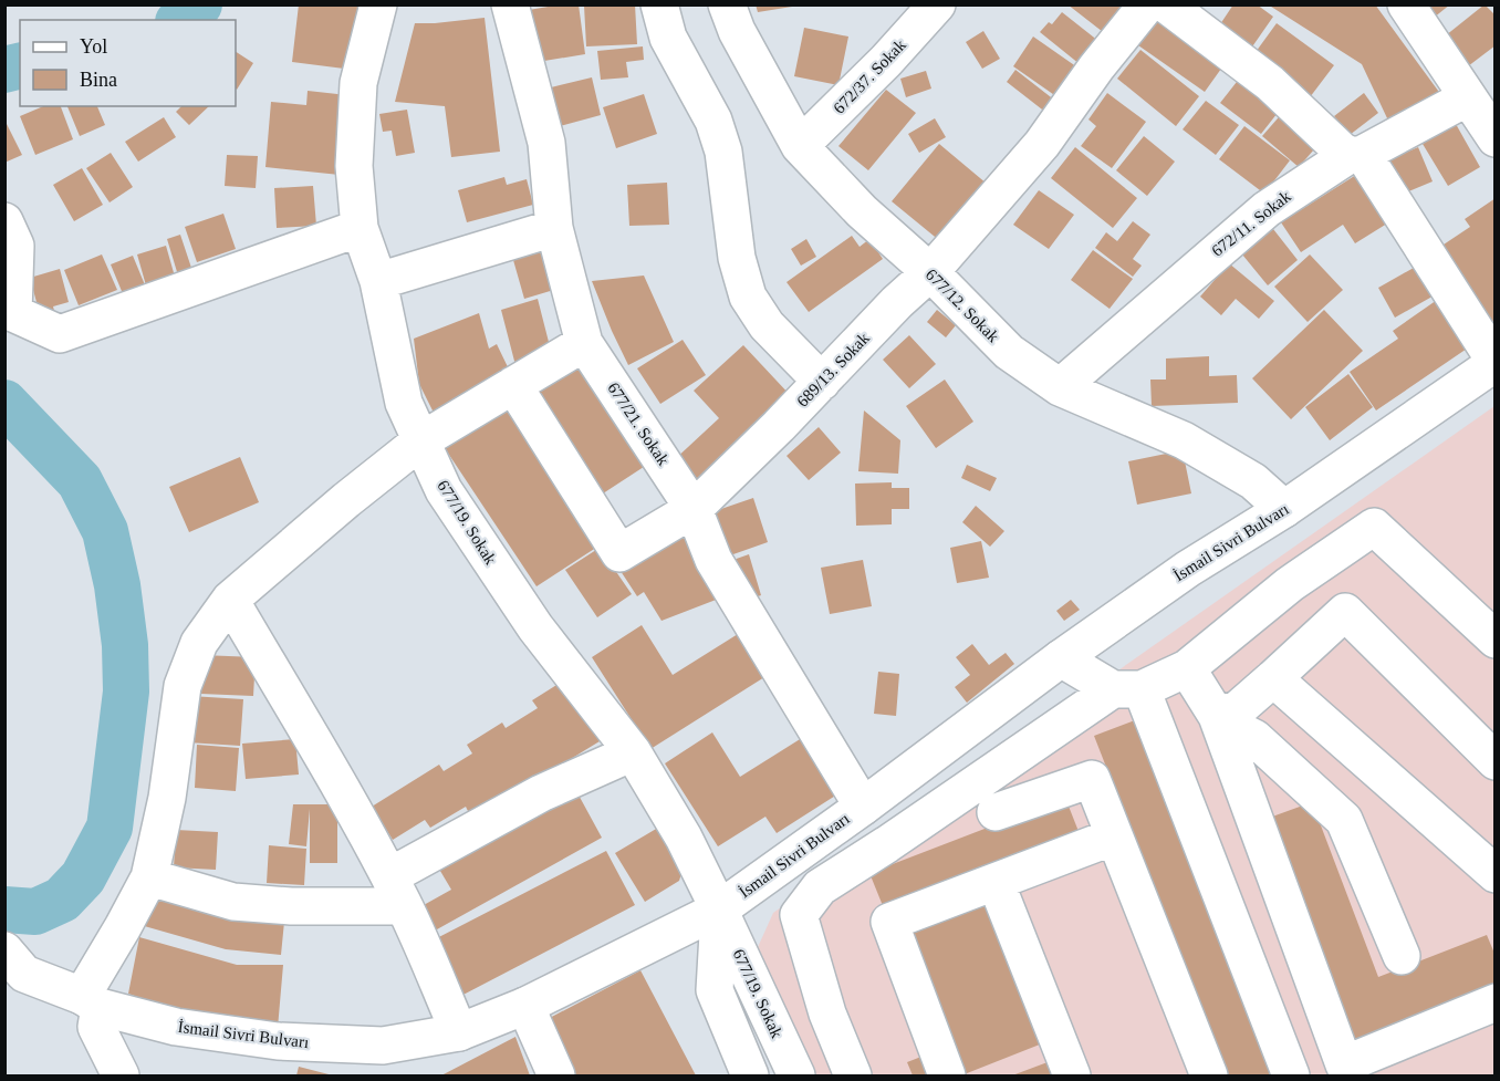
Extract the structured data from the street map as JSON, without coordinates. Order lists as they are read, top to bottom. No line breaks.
{"streets":{"street":["672/37. Sokak","672/11. Sokak","677/12. Sokak","689/13. Sokak","677/21. Sokak","677/19. Sokak","İsmail Sivri Bulvarı"]},"crossings":[["672/37. Sokak","677/12. Sokak"],["672/11. Sokak","677/12. Sokak"],["677/12. Sokak","689/13. Sokak"],["677/12. Sokak","İsmail Sivri Bulvarı"],["689/13. Sokak","677/21. Sokak"],["677/21. Sokak","İsmail Sivri Bulvarı"],["677/19. Sokak","İsmail Sivri Bulvarı"]],"legend":["Yol","Bina"]}
